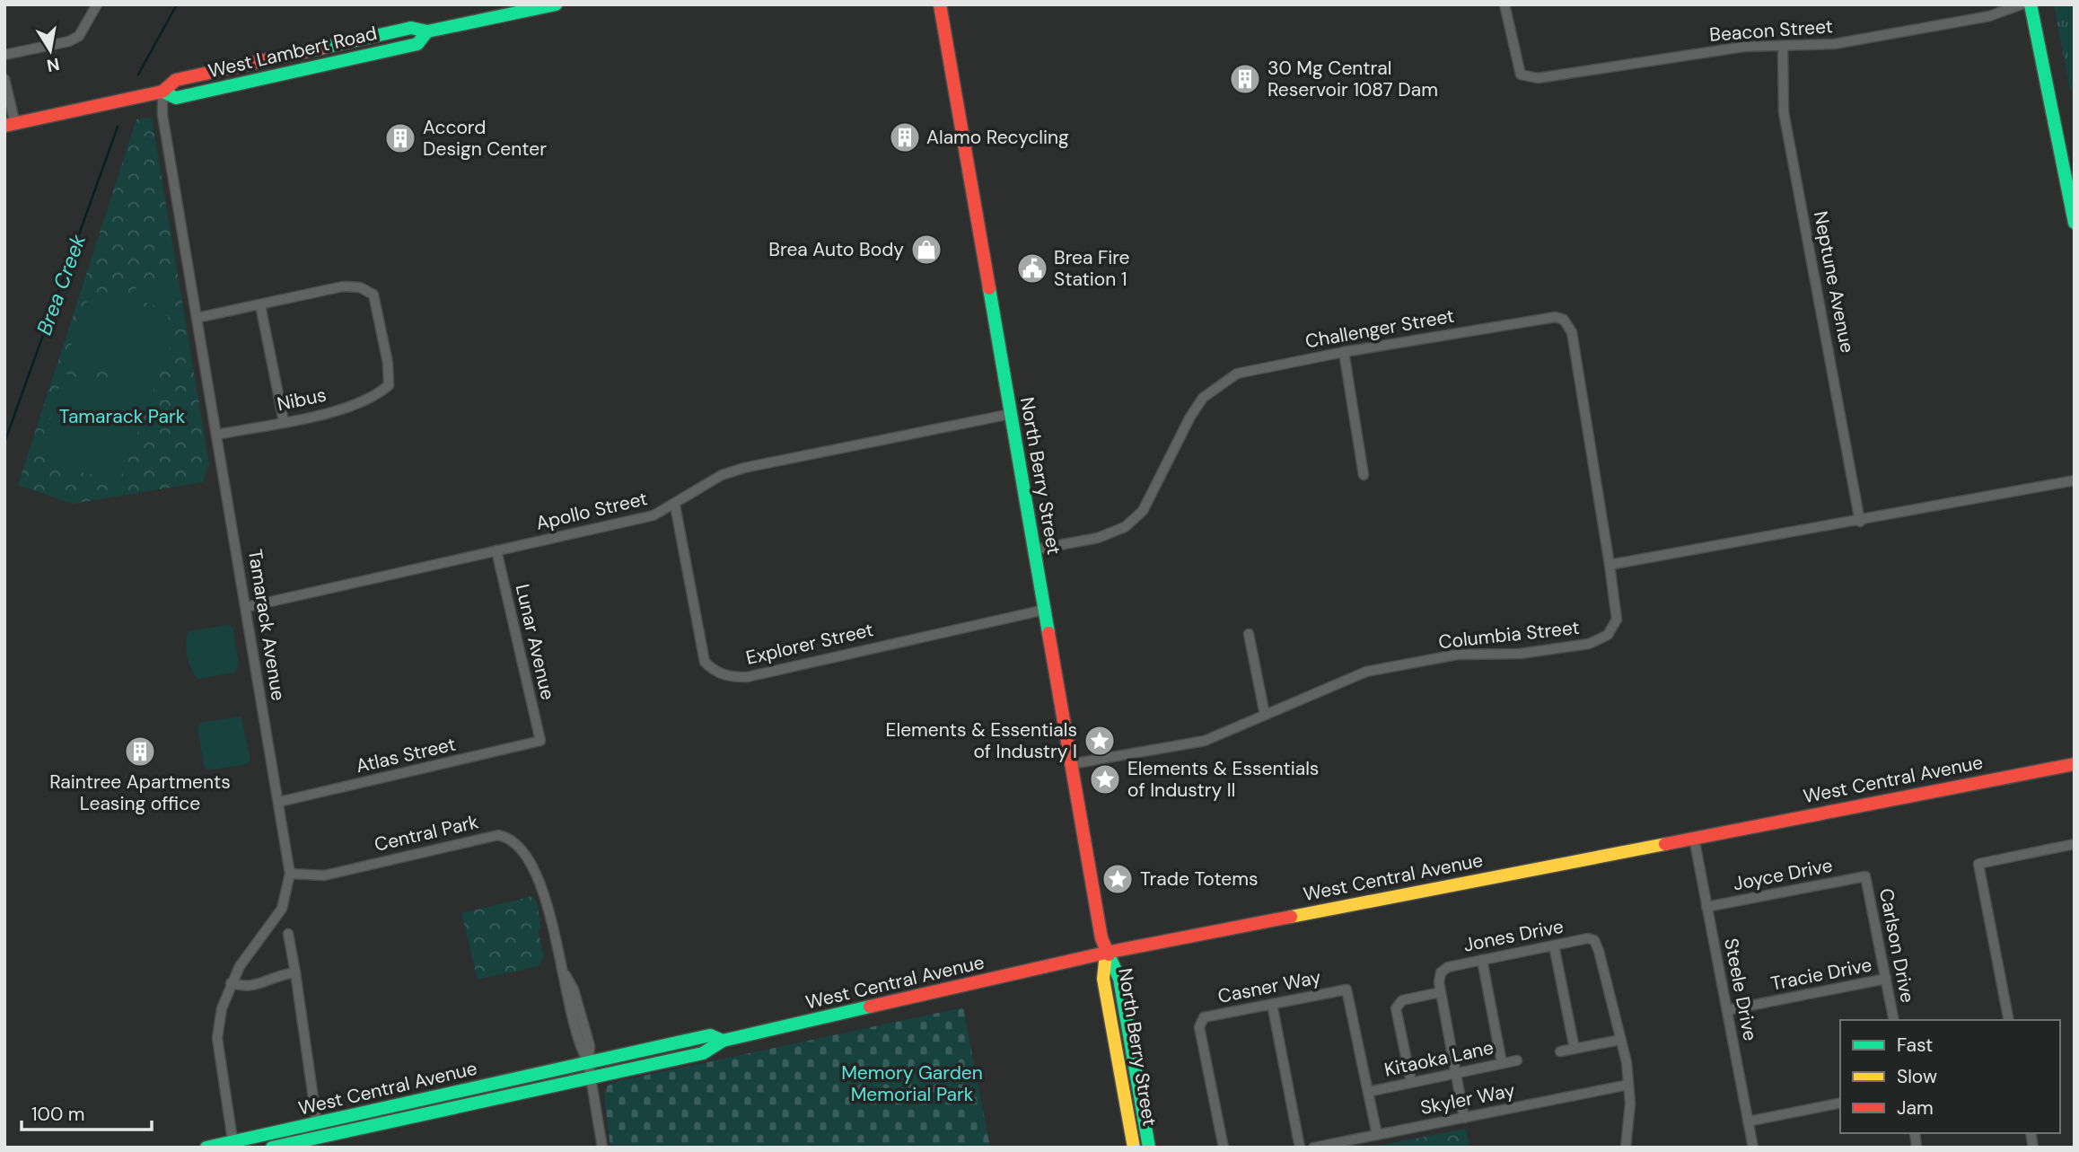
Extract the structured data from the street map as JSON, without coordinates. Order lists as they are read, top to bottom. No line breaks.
{"streets":{"main road":["West Lambert Road","North Berry Street","West Central Avenue"],"street":["Beacon Street","Neptune Avenue","Challenger Street","Nibus","Apollo Street","Tamarack Avenue","Columbia Street","Lunar Avenue","Explorer Street","Atlas Street","Central Park","Joyce Drive","Jones Drive","Carlson Drive","Tracie Drive","Casner Way","Steele Drive","Kitaoka Lane","Skyler Way"]},"crossings":[["Beacon Street","Neptune Avenue"],["West Lambert Road","Tamarack Avenue"],["Challenger Street","North Berry Street"],["Challenger Street","Columbia Street"],["Nibus","Tamarack Avenue"],["North Berry Street","Apollo Street"],["North Berry Street","Columbia Street"],["North Berry Street","Explorer Street"],["North Berry Street","West Central Avenue"],["Apollo Street","Tamarack Avenue"],["Apollo Street","Lunar Avenue"],["Apollo Street","Explorer Street"],["Tamarack Avenue","Atlas Street"],["Tamarack Avenue","West Central Avenue"],["Tamarack Avenue","Central Park"],["Lunar Avenue","Atlas Street"],["West Central Avenue","Central Park"],["West Central Avenue","Steele Drive"],["Joyce Drive","Carlson Drive"],["Joyce Drive","Steele Drive"],["Carlson Drive","Tracie Drive"],["Tracie Drive","Steele Drive"],["Casner Way","Kitaoka Lane"]],"water":["Brea Creek"],"parks":["Tamarack Park","Memory Garden Memorial Park"],"places":{"building":["30 Mg Central Reservoir 1087 Dam","Alamo Recycling","Accord Design Center","Raintree Apartments Leasing office"],"shop":["Brea Auto Body"],"public building":["Brea Fire Station 1"],"place":["Elements & Essentials of Industry I","Elements & Essentials of Industry II","Trade Totems"]},"legend":["Fast","Slow","Jam"],"scale_bar":"100 m","north":"bottom"}
